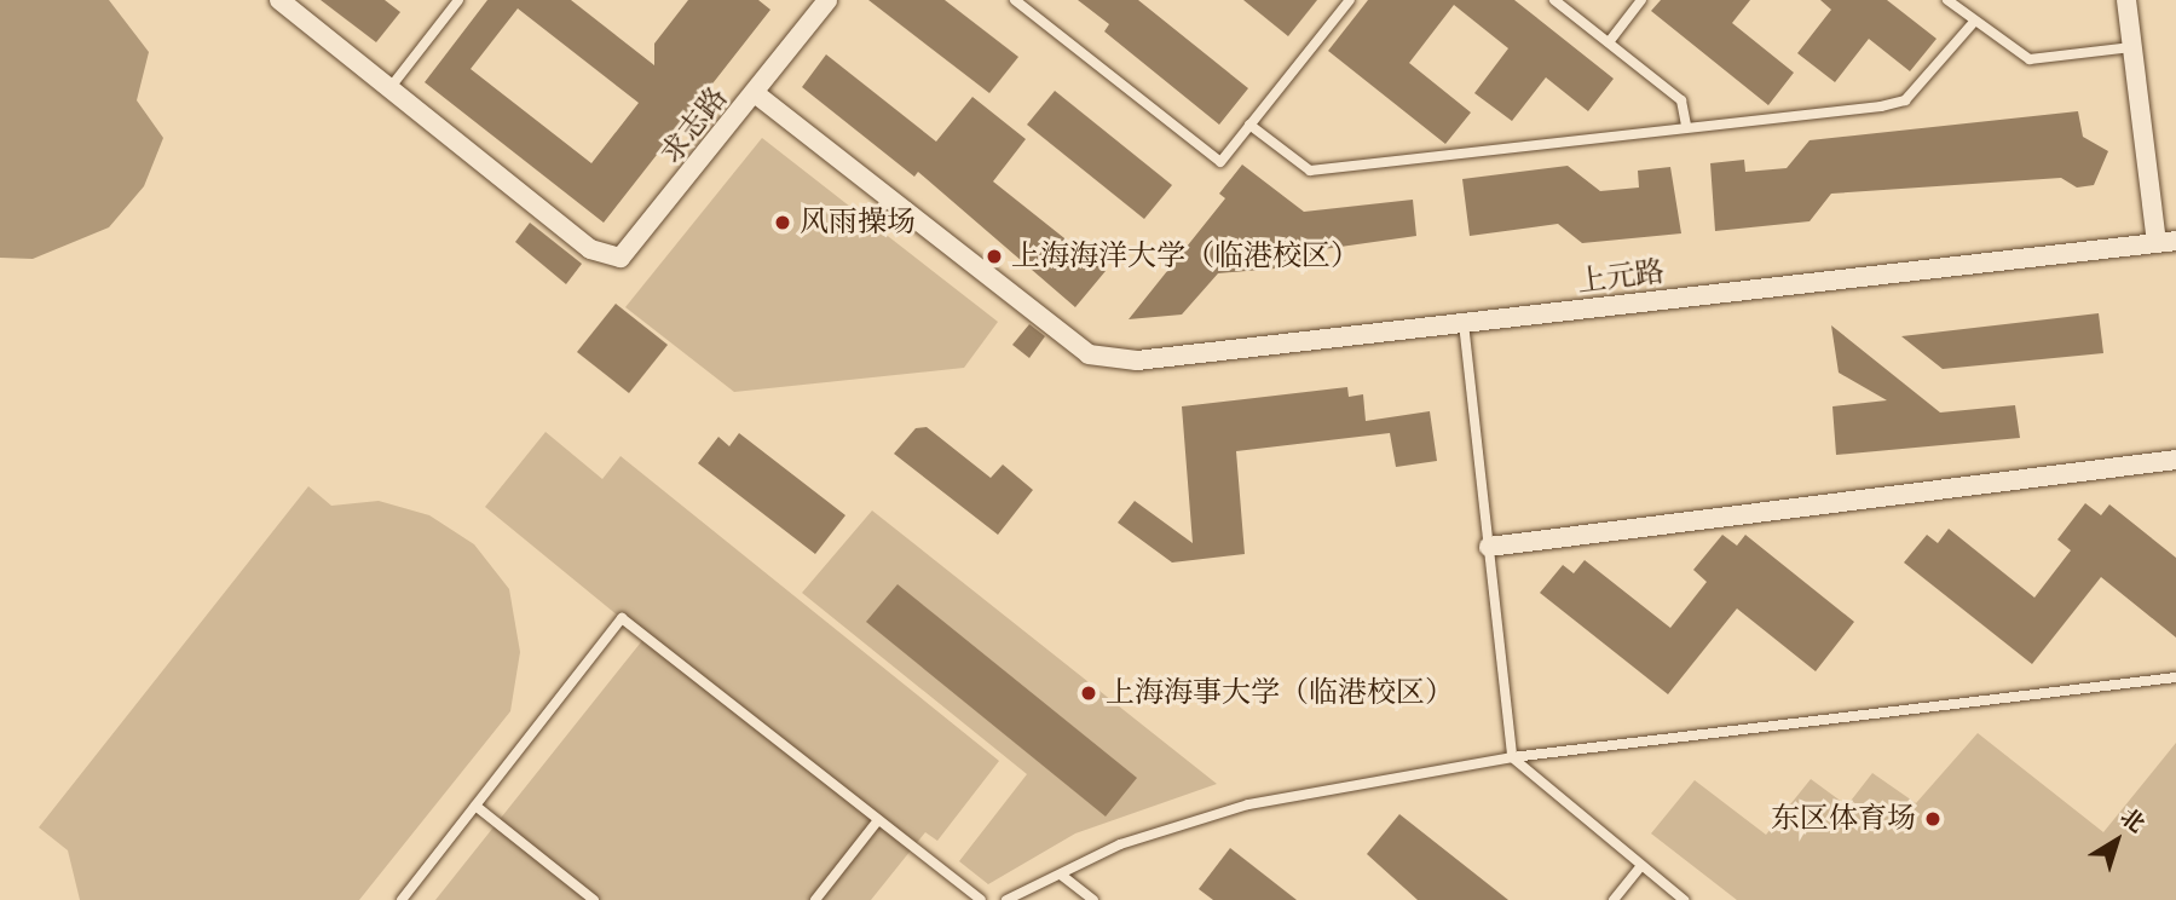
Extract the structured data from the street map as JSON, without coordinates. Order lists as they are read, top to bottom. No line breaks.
{"streets":{"street":["求志路","上元路"]},"crossings":[["求志路","上元路"]],"places":["风雨操场","上海海洋大学（临港校区）","上海海事大学（临港校区）","东区体育场"],"north":"top right"}
